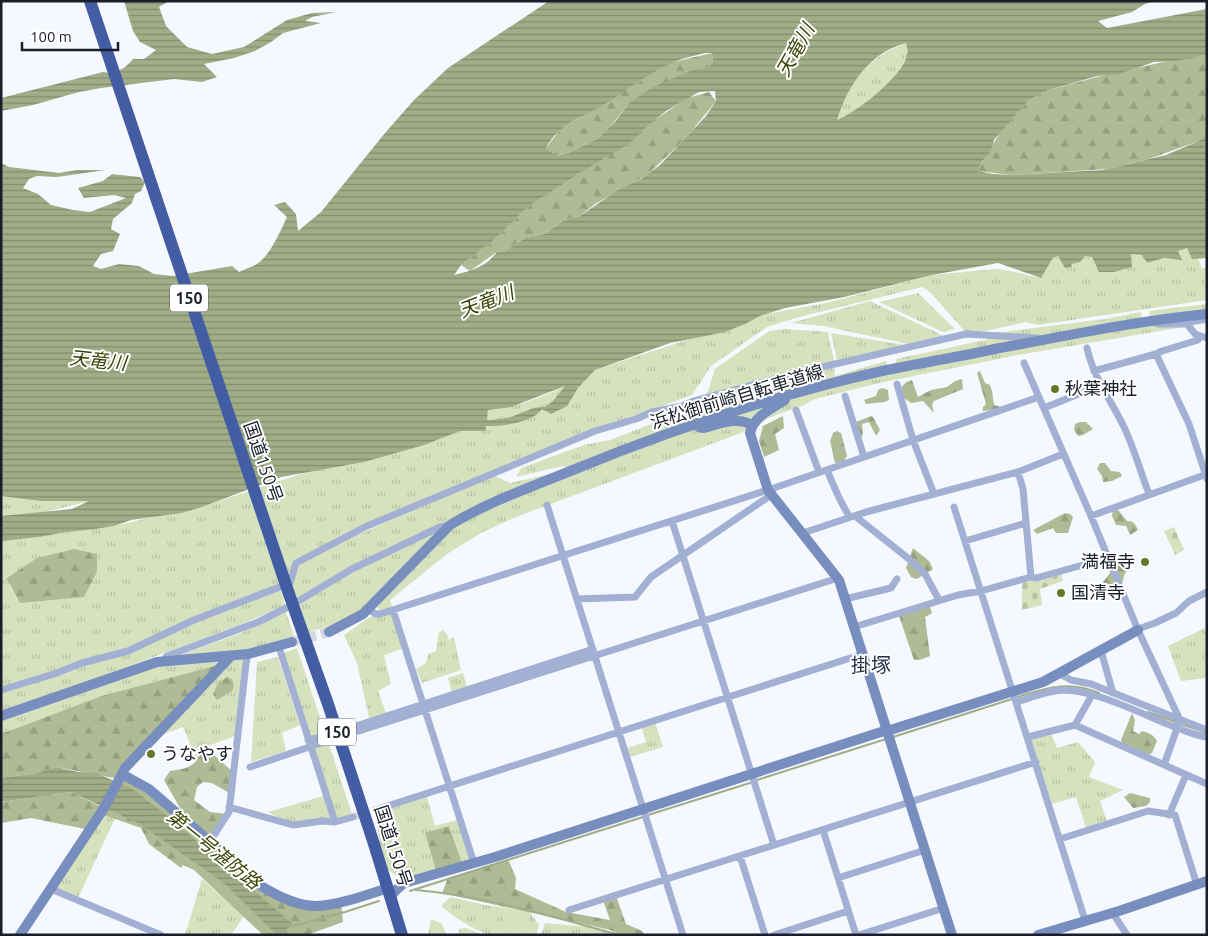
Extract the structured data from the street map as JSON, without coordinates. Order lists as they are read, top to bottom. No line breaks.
{"streets":{"highway":["150","国道150号"],"street":["浜松御前崎自転車道線"]},"districts":["掛塚"],"water":["天竜川","第一号湛防路"],"places":["秋葉神社","満福寺","国清寺","うなやす"],"scale_bar":"100 m"}
